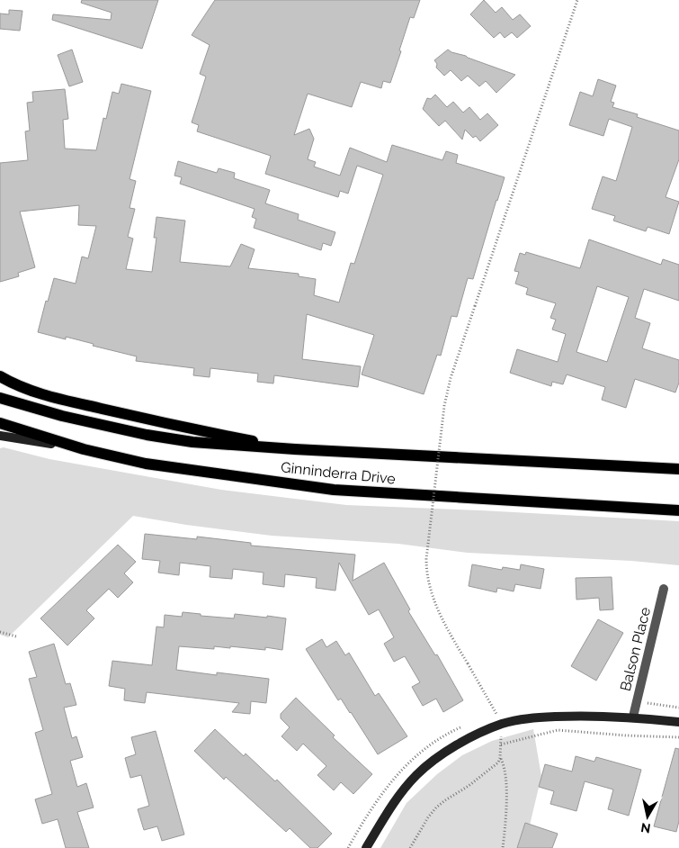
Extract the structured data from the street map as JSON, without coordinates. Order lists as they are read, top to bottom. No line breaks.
{"streets":{"main road":["Ginninderra Drive"],"street":["Balson Place"]},"north":"bottom"}
